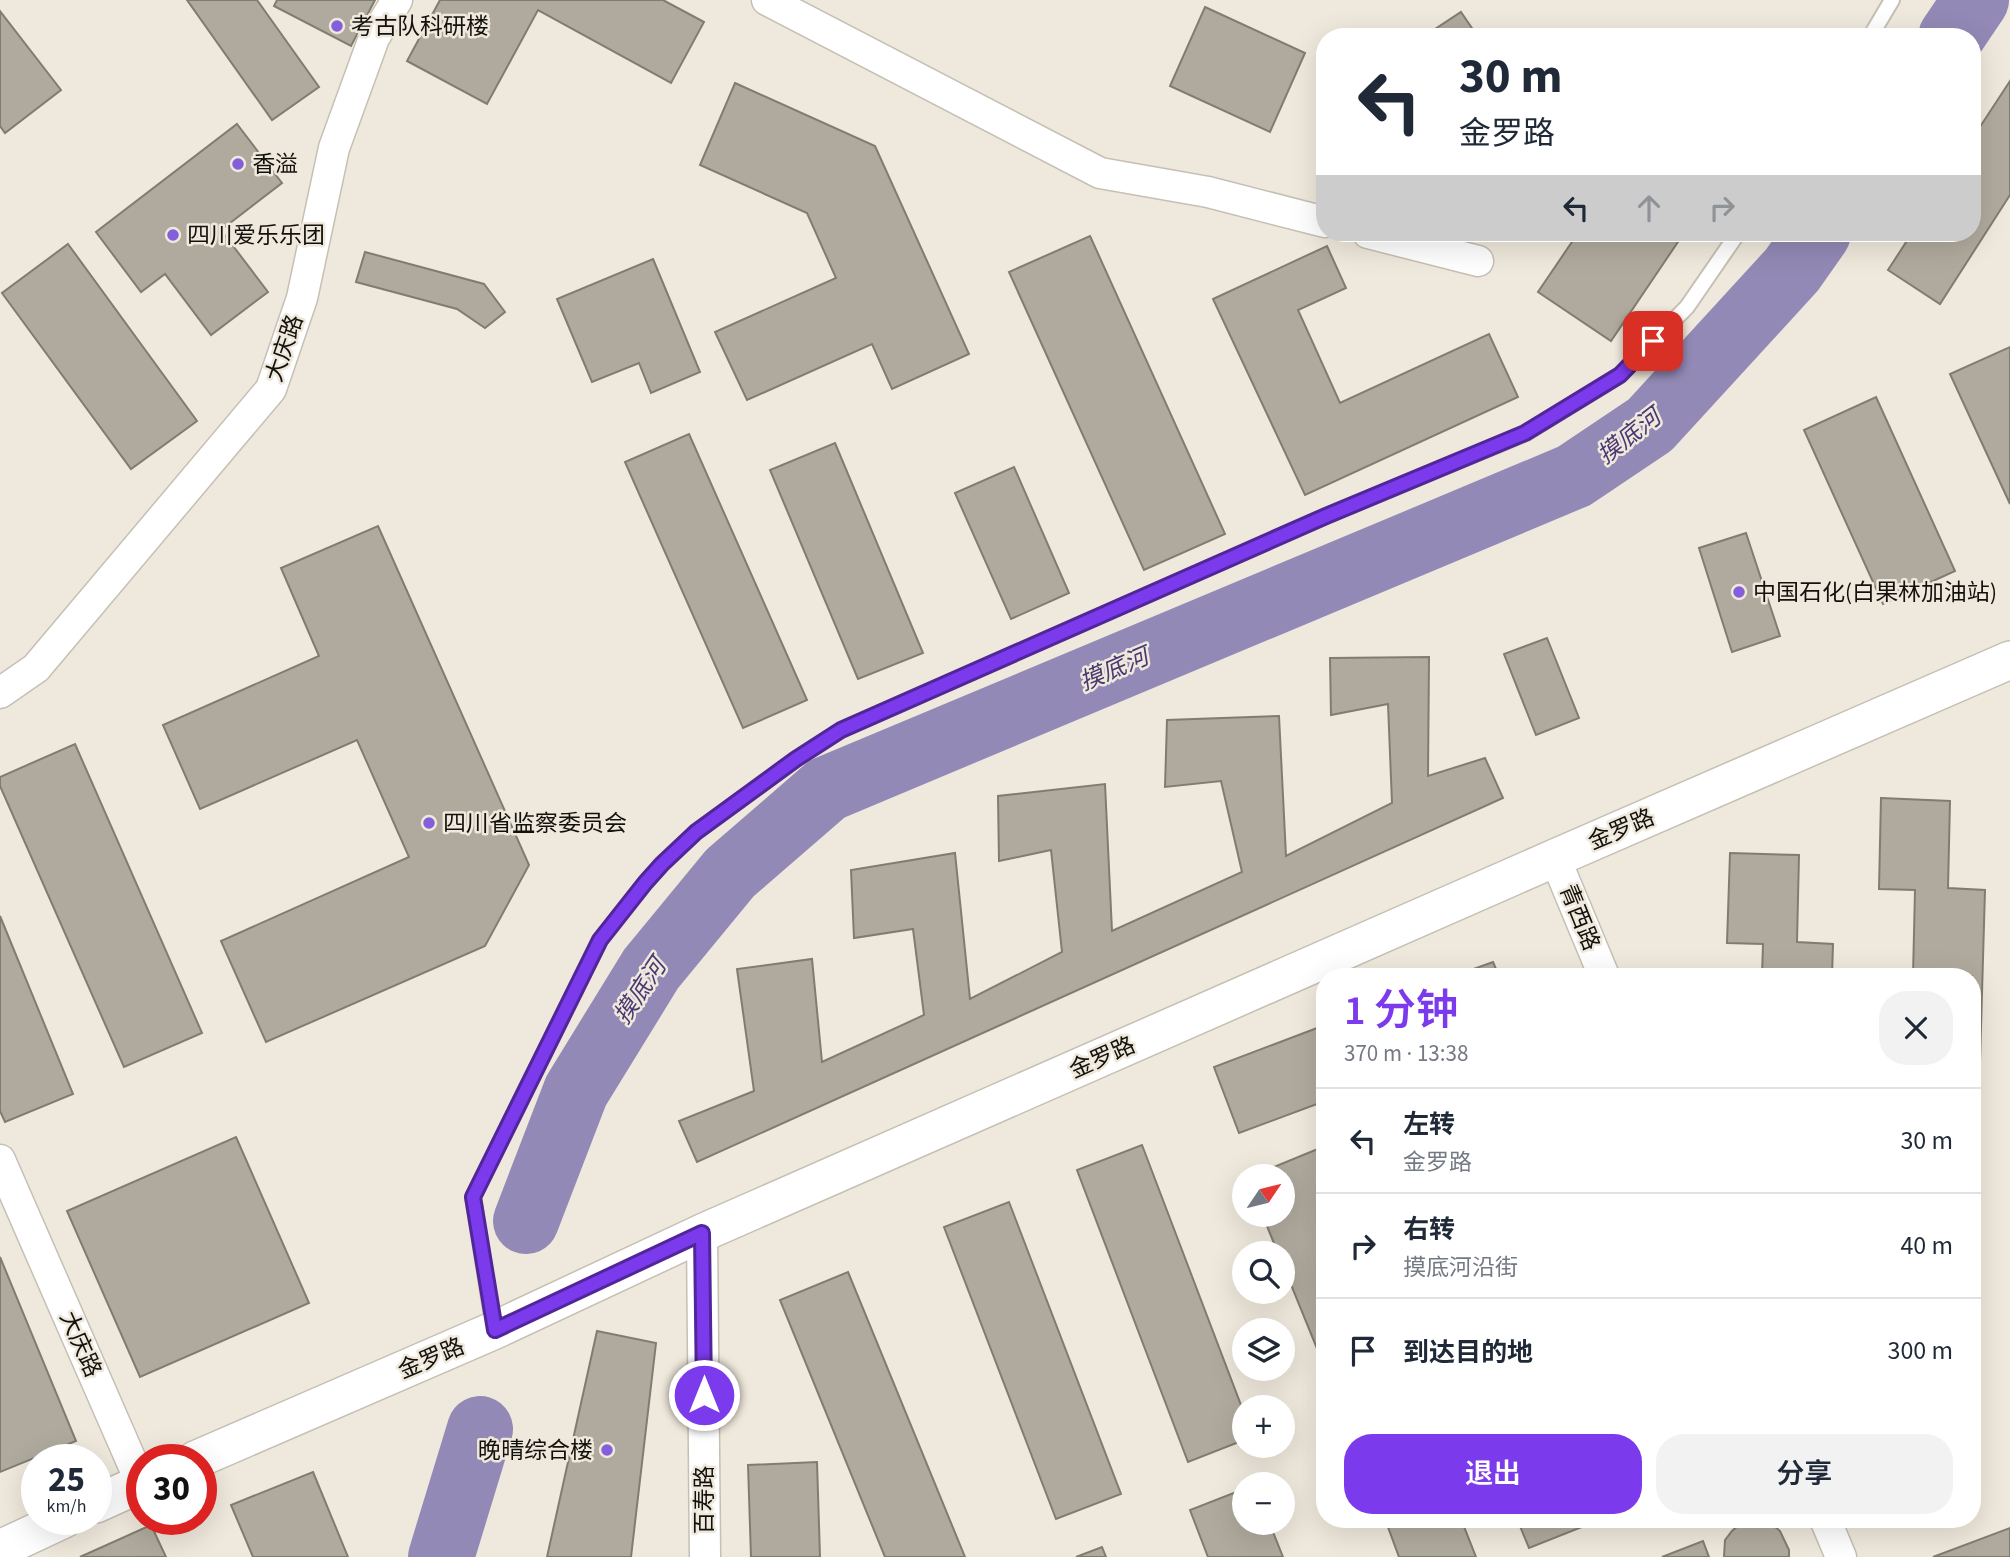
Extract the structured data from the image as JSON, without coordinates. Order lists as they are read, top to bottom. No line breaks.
{"streets":{"street":["大庆路","金罗路","青西路","百寿路"]},"crossings":[["金罗路","青西路"],["金罗路","百寿路"]],"water":["摸底河"],"places":["考古队科研楼","香溢","四川爱乐乐团","中国石化(白果林加油站)","四川省监察委员会","晚晴综合楼"],"north":"top right","page":{"turn":["30 m","金罗路"],"heading":["1 分钟","370 m · 13:38"],"list":[{"name":"左转","note":"金罗路","value":"30 m"},{"name":"右转","note":"摸底河沿街","value":"40 m"},{"name":"到达目的地","value":"300 m"}],"map_buttons":["+","−"],"buttons":["退出","分享"],"speed":"25 km/h","limit":"30"}}
